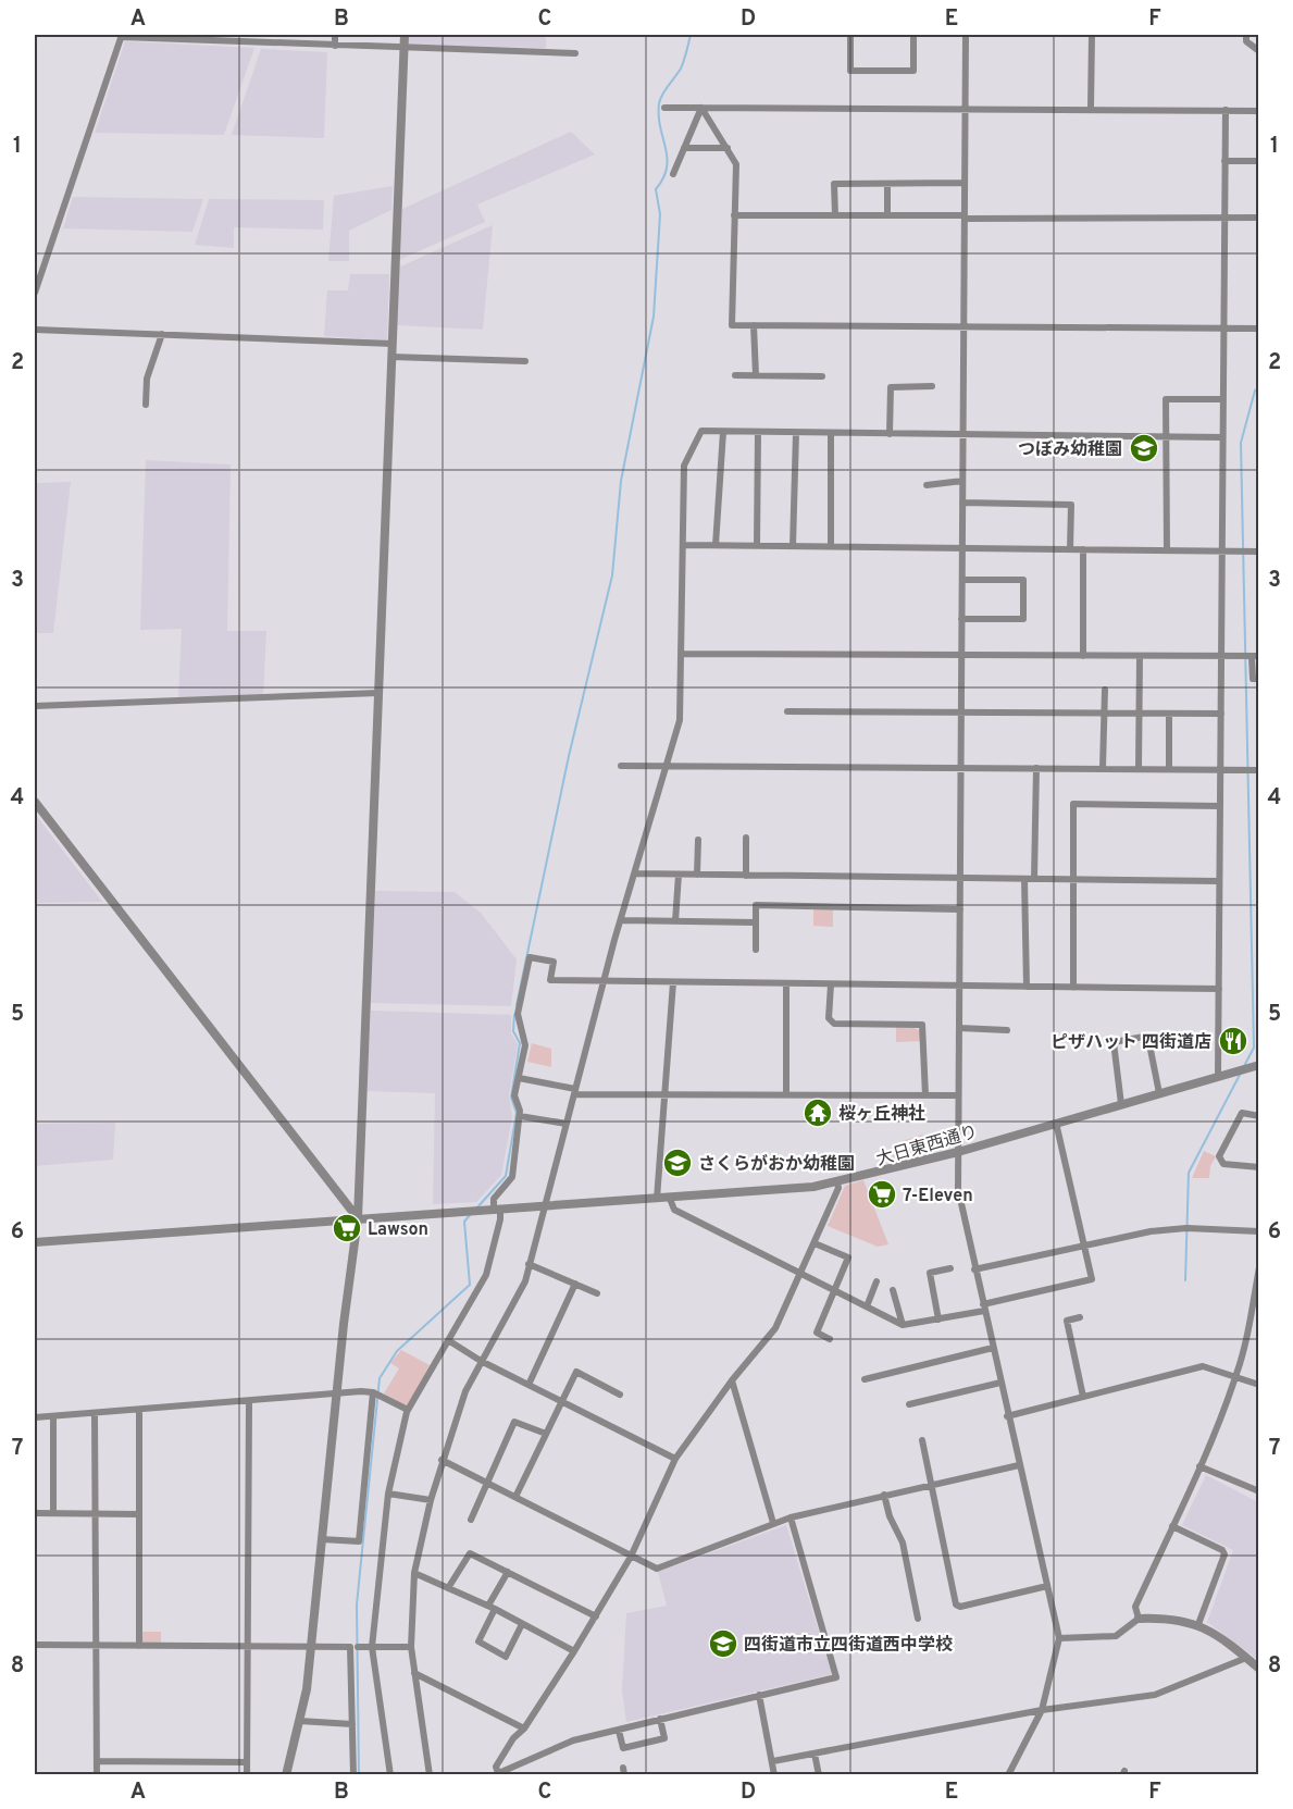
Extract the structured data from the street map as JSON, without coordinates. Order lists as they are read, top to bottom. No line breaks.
{"streets":{"street":["大日東西通り"]},"places":{"school or university":["つぼみ幼稚園","さくらがおか幼稚園","四街道市立四街道西中学校"],"restaurant":["ピザハット 四街道店"],"temple":["桜ヶ丘神社"],"supermarket":["7-Eleven","Lawson"]},"grid":{"columns":["A","B","C","D","E","F"],"rows":["1","2","3","4","5","6","7","8"]}}
